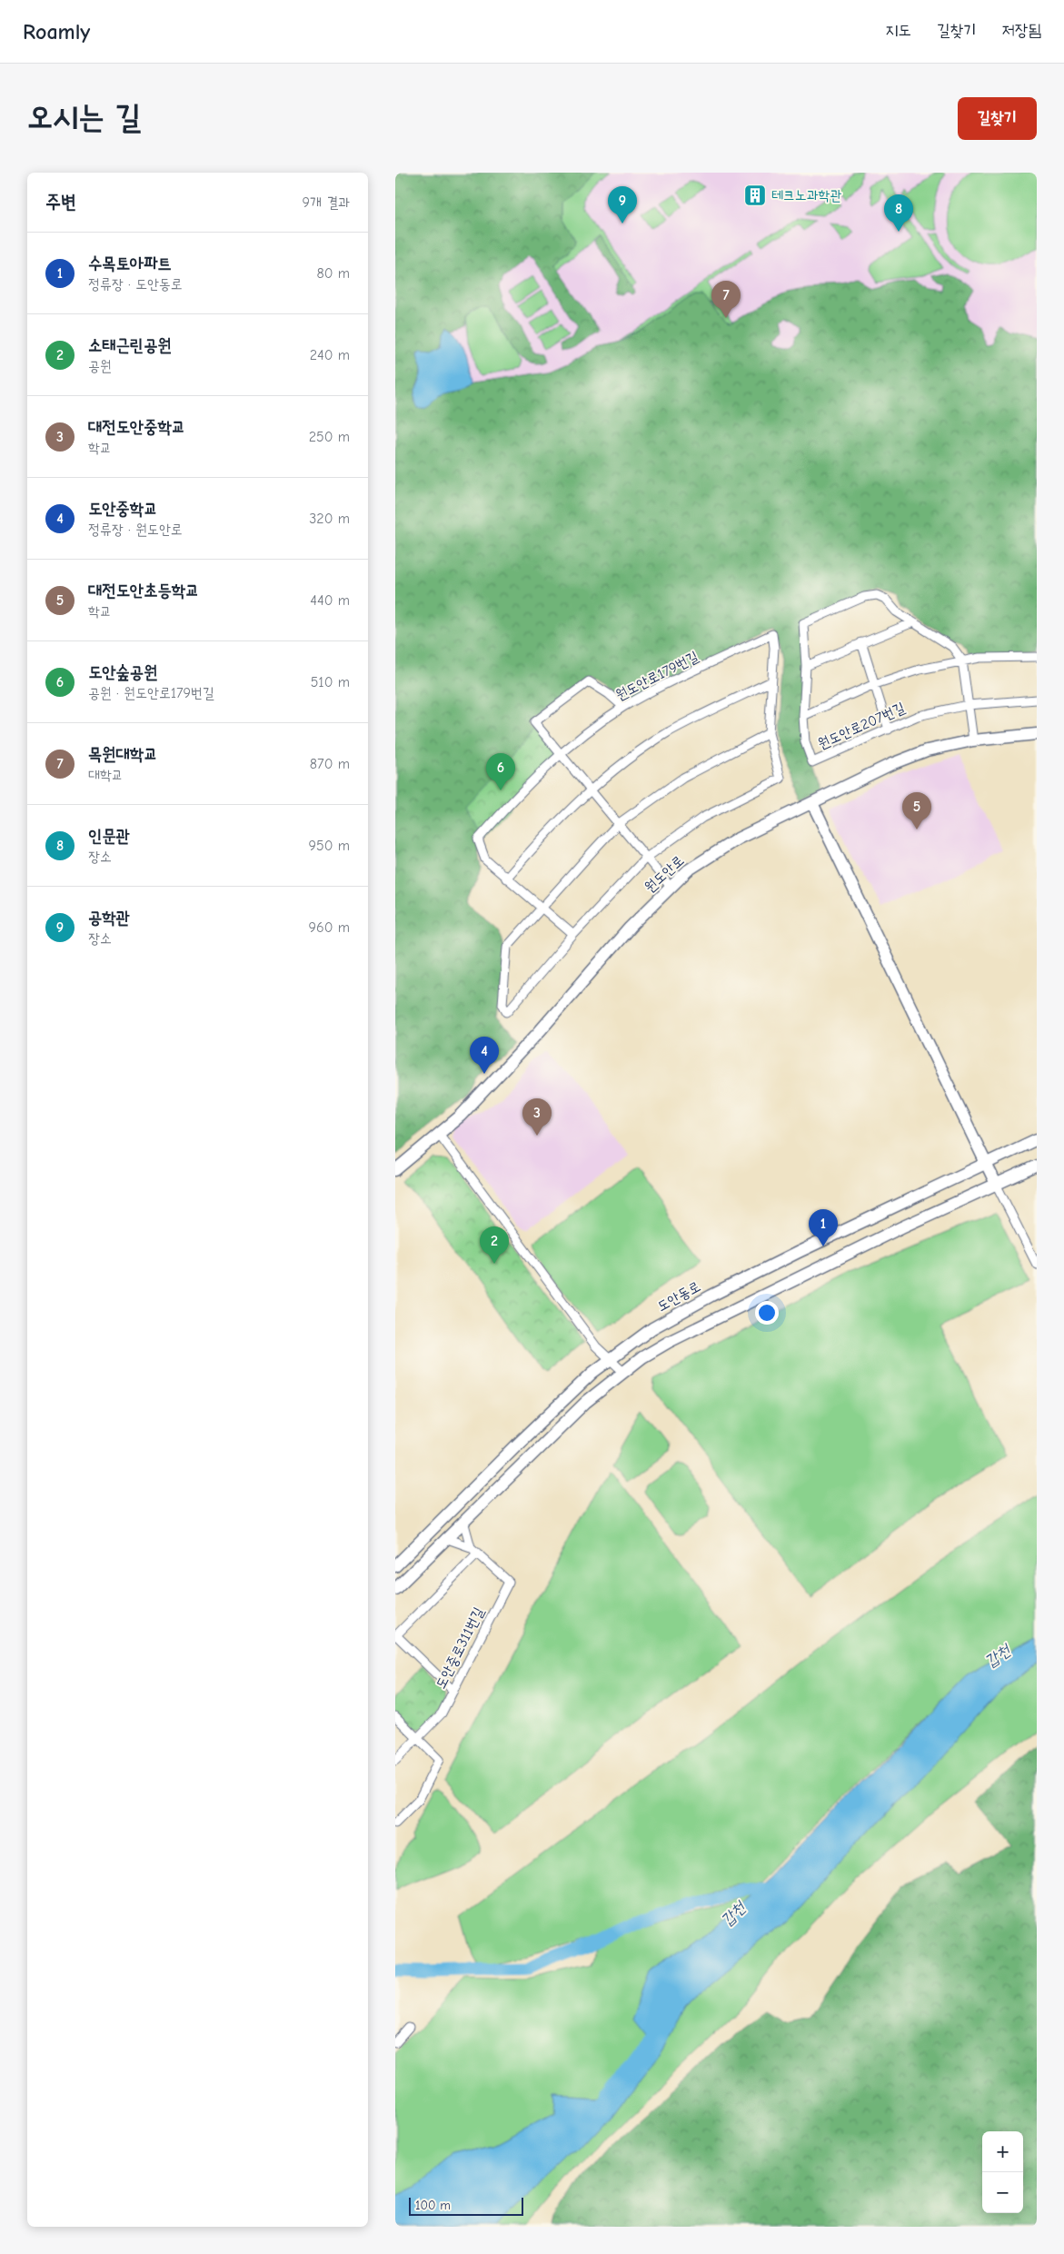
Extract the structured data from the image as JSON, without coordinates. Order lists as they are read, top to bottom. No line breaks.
{"streets":{"main road":["원도안로","도안동로"],"street":["원도안로179번길","원도안로207번길","도안중로311번길"]},"water":["갑천"],"places":{"building":["테크노과학관"]},"scale_bar":"100 m","page":{"header":"Roamly","nav":["지도","길찾기","저장됨"],"buttons":"길찾기","title":"오시는 길","heading":["주변","9개 결과"],"pins":["9","8","7","6","5","4","3","1","2"],"list":[{"mark":"1","name":"수목토아파트","note":"정류장 · 도안동로","value":"80 m"},{"mark":"2","name":"소태근린공원","note":"공원","value":"240 m"},{"mark":"3","name":"대전도안중학교","note":"학교","value":"250 m"},{"mark":"4","name":"도안중학교","note":"정류장 · 원도안로","value":"320 m"},{"mark":"5","name":"대전도안초등학교","note":"학교","value":"440 m"},{"mark":"6","name":"도안숲공원","note":"공원 · 원도안로179번길","value":"510 m"},{"mark":"7","name":"목원대학교","note":"대학교","value":"870 m"},{"mark":"8","name":"인문관","note":"장소","value":"950 m"},{"mark":"9","name":"공학관","note":"장소","value":"960 m"}],"map_buttons":["+","−"],"scale":"100 m"}}
